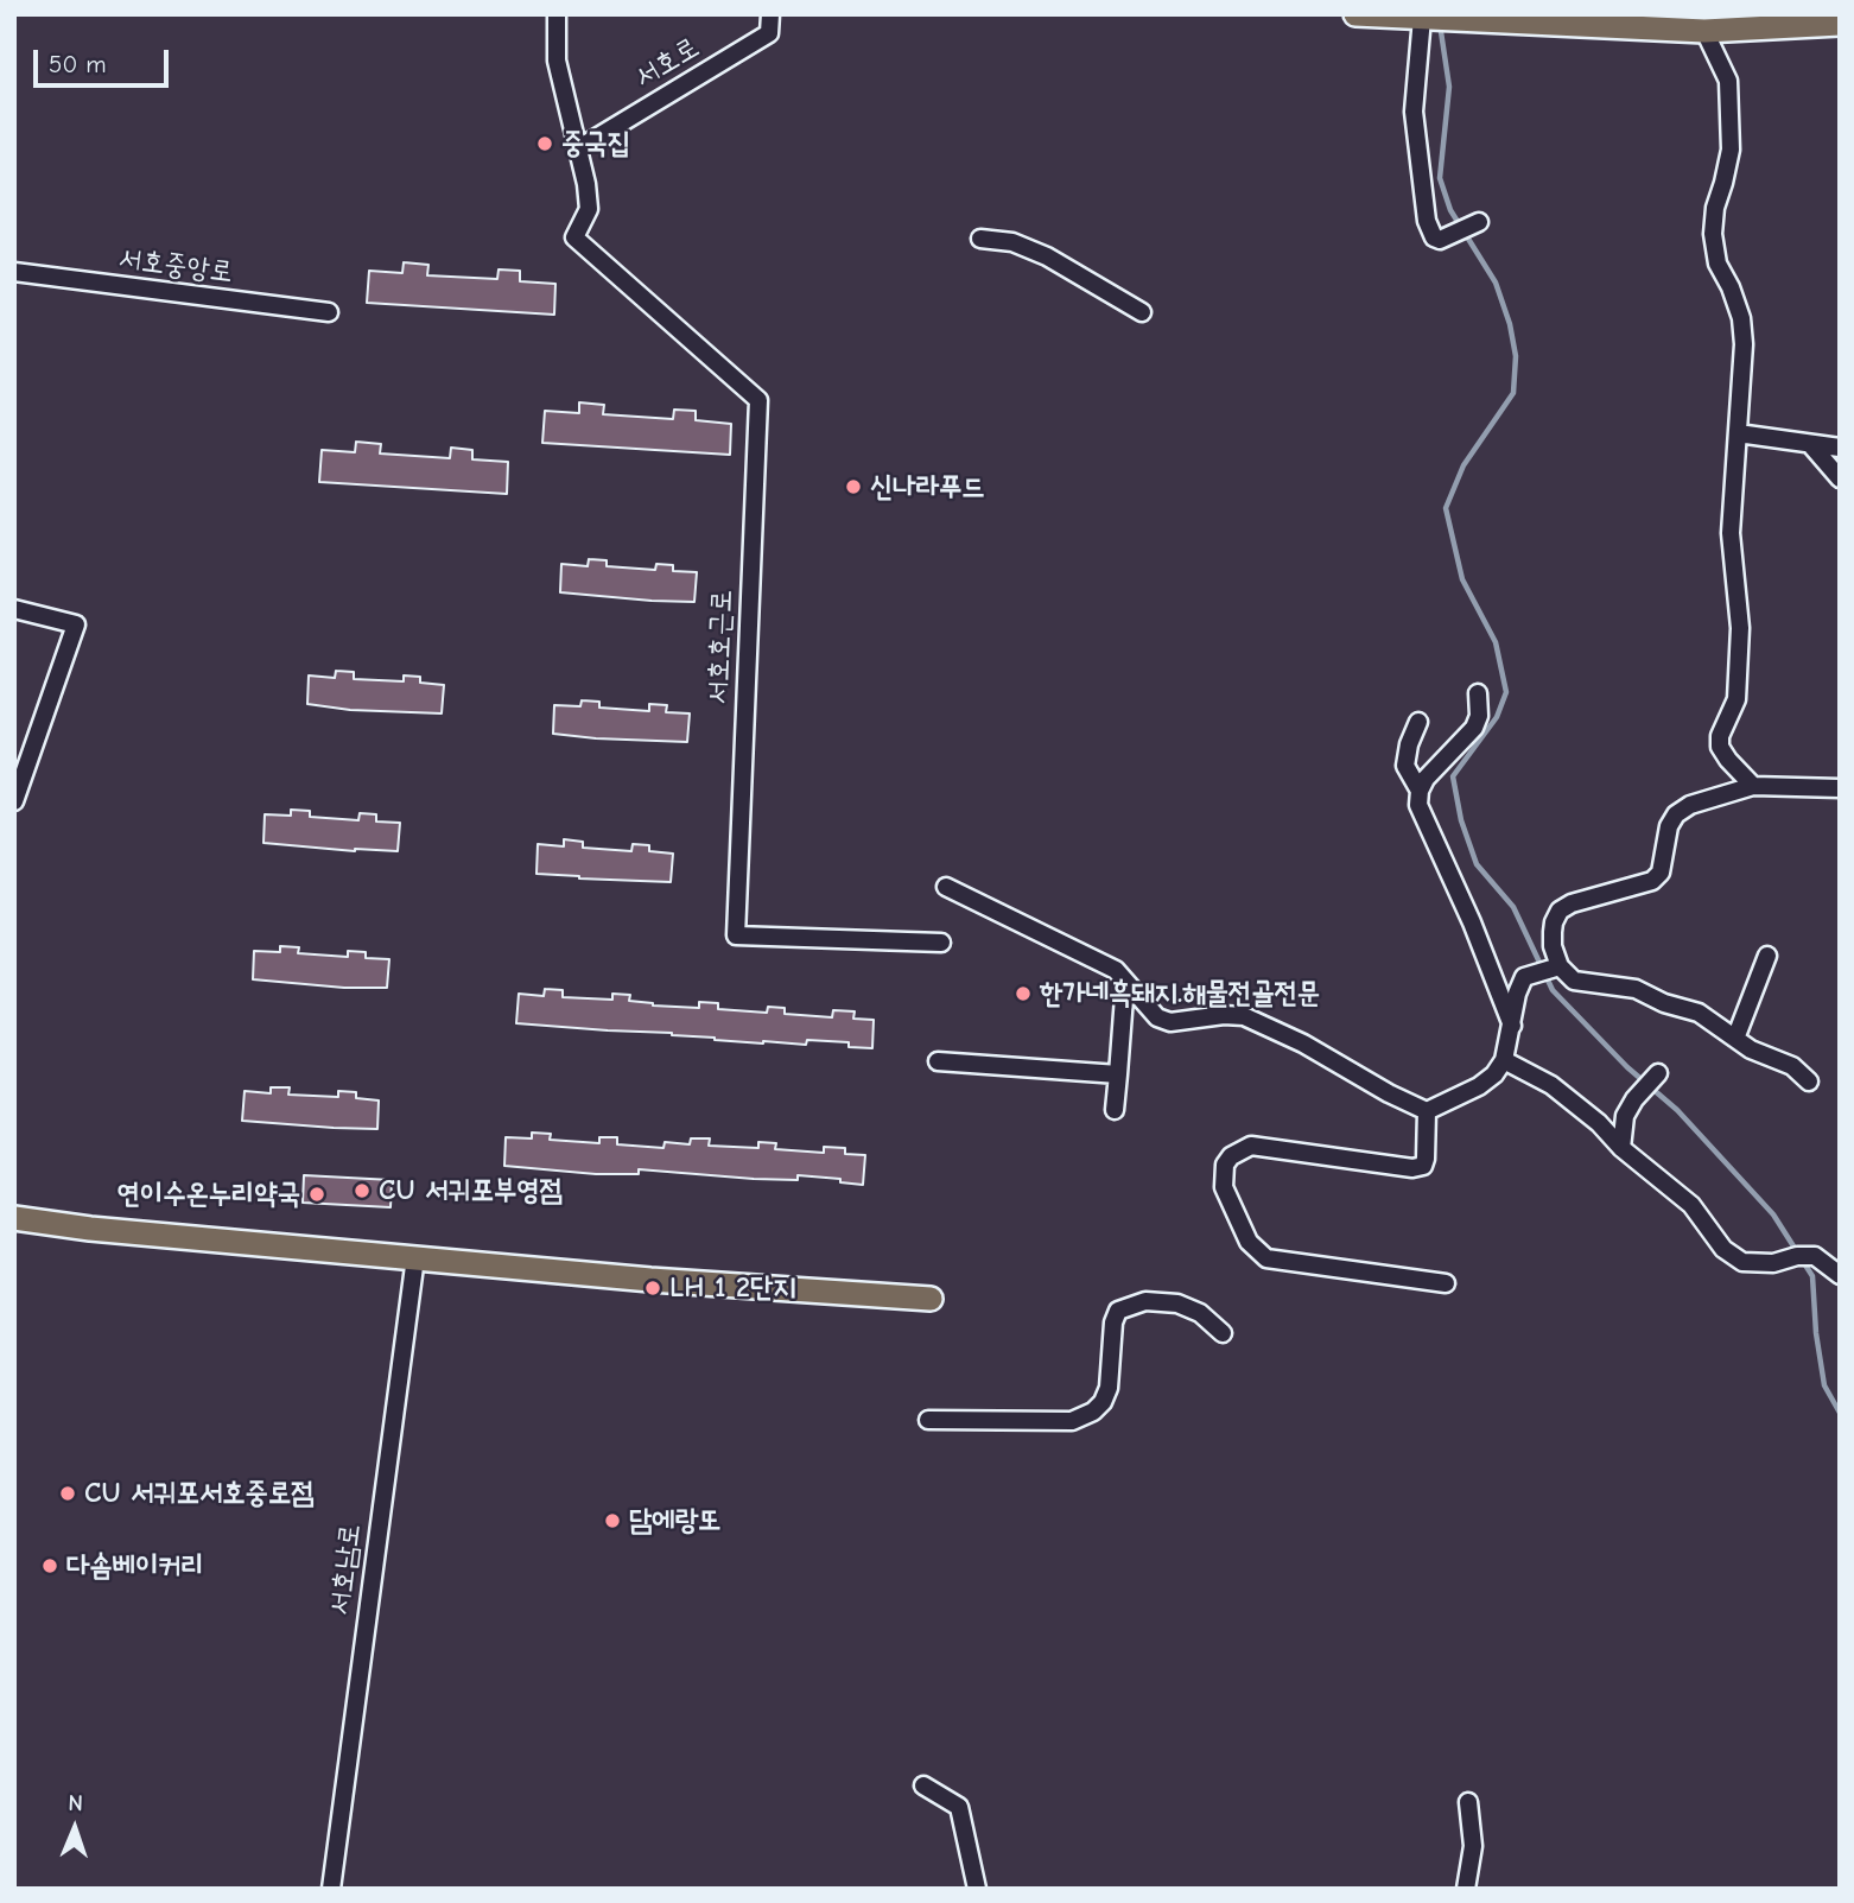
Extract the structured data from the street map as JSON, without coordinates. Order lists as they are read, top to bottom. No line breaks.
{"streets":{"street":["서호로","서호중앙로","서호호근로","서호남로"]},"crossings":[["서호로","서호호근로"]],"places":["중국집","신나라푸드","한가네흑돼지.해물전골전문","CU 서귀포부영점","연이수온누리약국","LH 1 2단지","CU 서귀포서호중로점","담에랑또","다솜베이커리"],"scale_bar":"50 m","north":"top"}
